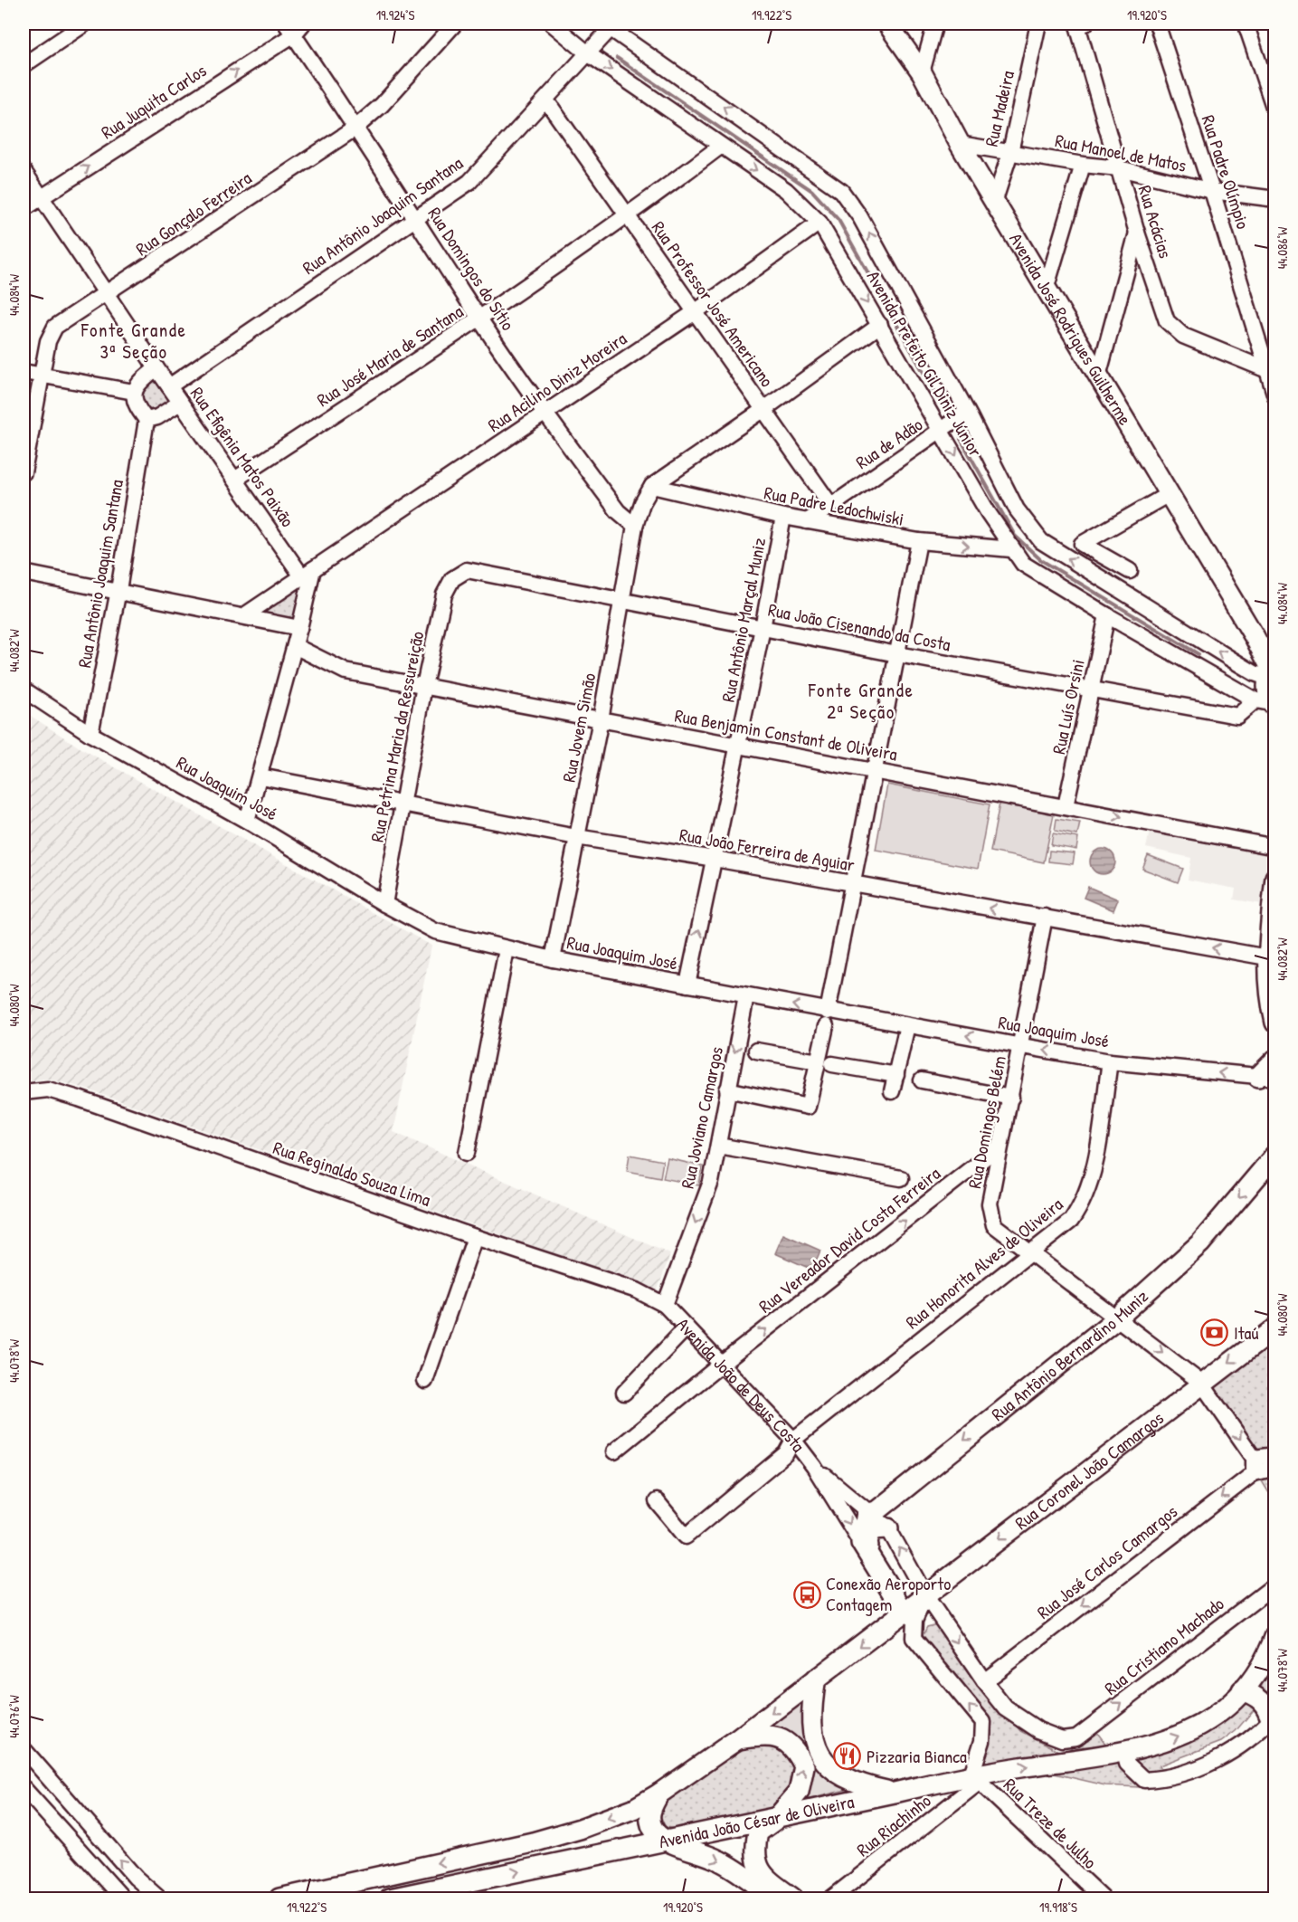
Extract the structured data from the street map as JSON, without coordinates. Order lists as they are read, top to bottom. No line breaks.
{"streets":{"main road":["Avenida José Rodrigues Guilherme","Rua Antônio Bernardino Muniz","Avenida João de Deus Costa","Rua Coronel João Camargos","Avenida João César de Oliveira"],"street":["Rua Juquita Carlos","Rua Madeira","Rua Manoel de Matos","Rua Padre Olímpio","Rua Gonçalo Ferreira","Rua Antônio Joaquim Santana","Rua Acácias","Rua Domingos do Sítio","Rua Professor José Americano","Rua José Maria de Santana","Avenida Prefeito Gil Diniz Júnior","Rua Acilino Diniz Moreira","Rua de Adão","Rua Efigênia Matos Paixão","Rua Padre Ledochwiski","Rua Antônio Marçal Muniz","Rua João Cisenando da Costa","Rua Luís Orsini","Rua Jovem Simão","Rua Benjamin Constant de Oliveira","Rua Petrina Maria da Ressureição","Rua Joaquim José","Rua João Ferreira de Aguiar","Rua Joviano Camargos","Rua Domingos Belém","Rua Reginaldo Souza Lima","Rua Vereador David Costa Ferreira","Rua Honorita Alves de Oliveira","Rua José Carlos Camargos","Rua Cristiano Machado","Rua Treze de Julho","Rua Riachinho"]},"crossings":[["Rua Juquita Carlos","Rua Domingos do Sítio"],["Rua Juquita Carlos","Rua Efigênia Matos Paixão"],["Rua Madeira","Rua Manoel de Matos"],["Rua Madeira","Avenida José Rodrigues Guilherme"],["Rua Manoel de Matos","Rua Padre Olímpio"],["Rua Manoel de Matos","Rua Acácias"],["Rua Manoel de Matos","Avenida José Rodrigues Guilherme"],["Rua Padre Olímpio","Rua Acácias"],["Rua Gonçalo Ferreira","Rua Domingos do Sítio"],["Rua Gonçalo Ferreira","Rua Efigênia Matos Paixão"],["Rua Antônio Joaquim Santana","Rua Domingos do Sítio"],["Rua Antônio Joaquim Santana","Rua Professor José Americano"],["Rua Antônio Joaquim Santana","Avenida Prefeito Gil Diniz Júnior"],["Rua Antônio Joaquim Santana","Rua Efigênia Matos Paixão"],["Rua Antônio Joaquim Santana","Rua Joaquim José"],["Rua Domingos do Sítio","Rua José Maria de Santana"],["Rua Domingos do Sítio","Rua Acilino Diniz Moreira"],["Rua Domingos do Sítio","Rua Jovem Simão"],["Rua Professor José Americano","Rua José Maria de Santana"],["Rua Professor José Americano","Rua Acilino Diniz Moreira"],["Rua Professor José Americano","Rua de Adão"],["Avenida José Rodrigues Guilherme","Avenida Prefeito Gil Diniz Júnior"],["Avenida José Rodrigues Guilherme","Rua João Cisenando da Costa"],["Rua José Maria de Santana","Avenida Prefeito Gil Diniz Júnior"],["Rua José Maria de Santana","Rua Efigênia Matos Paixão"],["Avenida Prefeito Gil Diniz Júnior","Rua Acilino Diniz Moreira"],["Avenida Prefeito Gil Diniz Júnior","Rua de Adão"],["Avenida Prefeito Gil Diniz Júnior","Rua Padre Ledochwiski"],["Avenida Prefeito Gil Diniz Júnior","Rua João Cisenando da Costa"],["Avenida Prefeito Gil Diniz Júnior","Rua Luís Orsini"],["Rua Acilino Diniz Moreira","Rua Efigênia Matos Paixão"],["Rua Padre Ledochwiski","Rua Antônio Marçal Muniz"],["Rua Padre Ledochwiski","Rua Jovem Simão"],["Rua Antônio Marçal Muniz","Rua João Cisenando da Costa"],["Rua Antônio Marçal Muniz","Rua Benjamin Constant de Oliveira"],["Rua Antônio Marçal Muniz","Rua Joaquim José"],["Rua Antônio Marçal Muniz","Rua João Ferreira de Aguiar"],["Rua João Cisenando da Costa","Rua Luís Orsini"],["Rua João Cisenando da Costa","Rua Jovem Simão"],["Rua João Cisenando da Costa","Rua Petrina Maria da Ressureição"],["Rua Luís Orsini","Rua Benjamin Constant de Oliveira"],["Rua Jovem Simão","Rua Benjamin Constant de Oliveira"],["Rua Jovem Simão","Rua Joaquim José"],["Rua Jovem Simão","Rua João Ferreira de Aguiar"],["Rua Benjamin Constant de Oliveira","Rua Petrina Maria da Ressureição"],["Rua Petrina Maria da Ressureição","Rua Joaquim José"],["Rua Petrina Maria da Ressureição","Rua João Ferreira de Aguiar"],["Rua Joaquim José","Rua Joviano Camargos"],["Rua Joaquim José","Rua Domingos Belém"],["Rua Joaquim José","Rua Honorita Alves de Oliveira"],["Rua João Ferreira de Aguiar","Rua Domingos Belém"],["Rua Joviano Camargos","Rua Reginaldo Souza Lima"],["Rua Joviano Camargos","Avenida João de Deus Costa"],["Rua Domingos Belém","Rua Vereador David Costa Ferreira"],["Rua Domingos Belém","Rua Honorita Alves de Oliveira"],["Rua Domingos Belém","Rua Antônio Bernardino Muniz"],["Rua Domingos Belém","Rua Coronel João Camargos"],["Rua Domingos Belém","Rua José Carlos Camargos"],["Rua Reginaldo Souza Lima","Avenida João de Deus Costa"],["Rua Vereador David Costa Ferreira","Avenida João de Deus Costa"],["Rua Honorita Alves de Oliveira","Avenida João de Deus Costa"],["Rua Antônio Bernardino Muniz","Avenida João de Deus Costa"],["Avenida João de Deus Costa","Rua Coronel João Camargos"],["Avenida João de Deus Costa","Rua José Carlos Camargos"],["Avenida João de Deus Costa","Rua Cristiano Machado"],["Avenida João César de Oliveira","Rua Treze de Julho"],["Avenida João César de Oliveira","Rua Riachinho"],["Rua Treze de Julho","Rua Riachinho"]],"one_way":["Rua Juquita Carlos","Rua João Ferreira de Aguiar","Rua Joviano Camargos","Rua Vereador David Costa Ferreira","Rua Antônio Bernardino Muniz","Rua Coronel João Camargos","Rua José Carlos Camargos","Rua Cristiano Machado"],"districts":["Fonte Grande 3ª Seção","Fonte Grande 2ª Seção"],"places":{"bank":["Itaú"],"bus stop":["Conexão Aeroporto Contagem"],"restaurant":["Pizzaria Bianca"]},"coordinates":["19.924°S","19.922°S","19.920°S","44.086°W","44.084°W","44.082°W","44.080°W","44.078°W","44.076°W","19.918°S"]}
